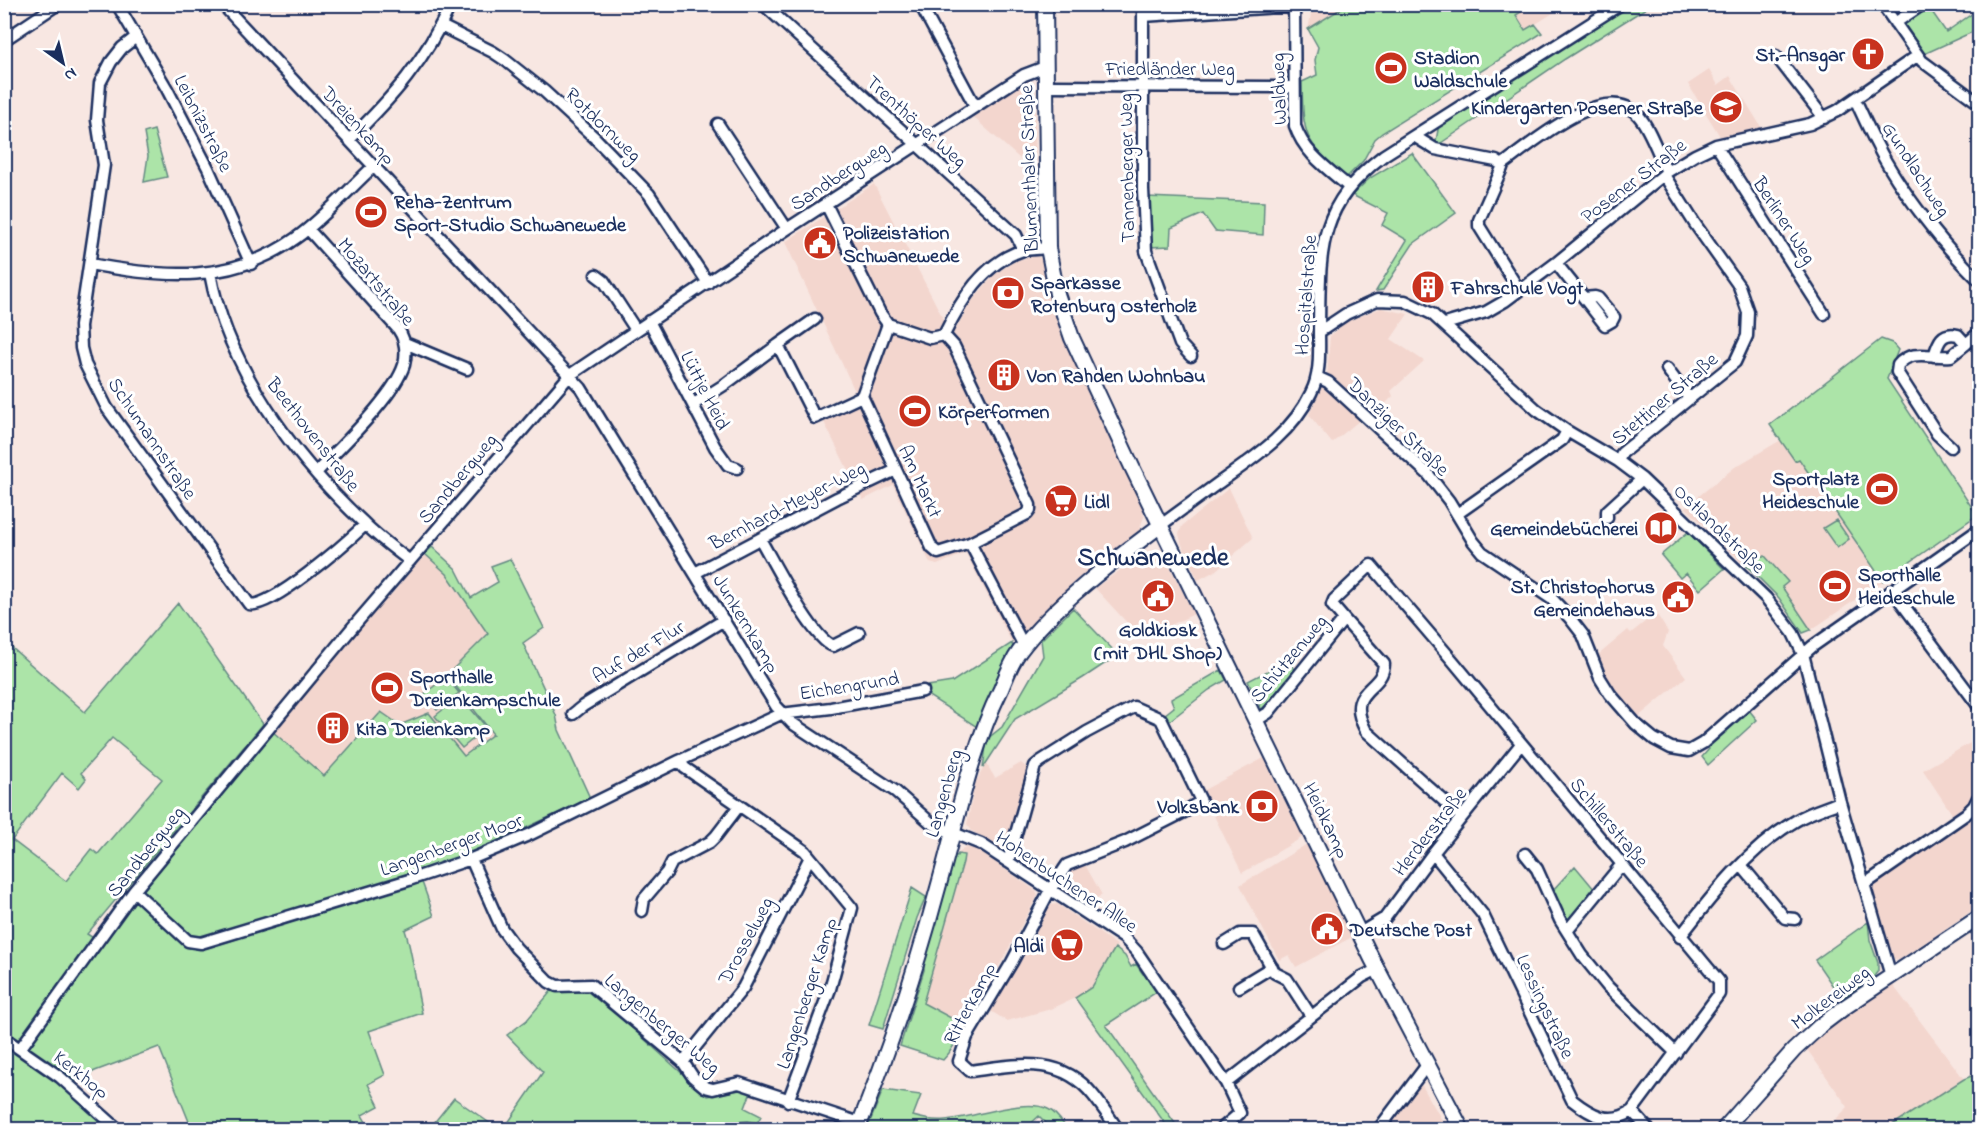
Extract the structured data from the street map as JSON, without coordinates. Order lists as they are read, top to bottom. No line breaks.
{"streets":{"main road":["Blumenthaler Straße","Langenberg","Heidkamp","Molkereiweg"],"street":["Friedländer Weg","Waldweg","Trenthöper Weg","Leibnizstraße","Rotdornweg","Dreienkamp","Tannenberger Weg","Gundlachweg","Sandbergweg","Posener Straße","Berliner Weg","Mozartstraße","Hospitalstraße","Lüttje Heid","Stettiner Straße","Danziger Straße","Beethovenstraße","Schumannstraße","Am Markt","Bernhard-Meyer-Weg","Ostlandstraße","Junkernkamp","Auf der Flur","Schützenweg","Eichengrund","Schillerstraße","Herderstraße","Langenberger Moor","Hohenbuchener Allee","Drosselweg","Langenberger Kamp","Ritterkamp","Lessingstraße","Langenberger Weg","Kerkhop"]},"crossings":[["Friedländer Weg","Waldweg"],["Friedländer Weg","Tannenberger Weg"],["Friedländer Weg","Blumenthaler Straße"],["Waldweg","Hospitalstraße"],["Trenthöper Weg","Sandbergweg"],["Leibnizstraße","Schumannstraße"],["Rotdornweg","Sandbergweg"],["Dreienkamp","Sandbergweg"],["Dreienkamp","Junkernkamp"],["Blumenthaler Straße","Sandbergweg"],["Blumenthaler Straße","Hospitalstraße"],["Blumenthaler Straße","Langenberg"],["Blumenthaler Straße","Heidkamp"],["Gundlachweg","Posener Straße"],["Sandbergweg","Lüttje Heid"],["Sandbergweg","Beethovenstraße"],["Sandbergweg","Junkernkamp"],["Sandbergweg","Langenberger Moor"],["Sandbergweg","Kerkhop"],["Posener Straße","Berliner Weg"],["Posener Straße","Stettiner Straße"],["Posener Straße","Ostlandstraße"],["Mozartstraße","Beethovenstraße"],["Hospitalstraße","Danziger Straße"],["Hospitalstraße","Ostlandstraße"],["Hospitalstraße","Langenberg"],["Hospitalstraße","Heidkamp"],["Stettiner Straße","Ostlandstraße"],["Danziger Straße","Ostlandstraße"],["Beethovenstraße","Schumannstraße"],["Am Markt","Bernhard-Meyer-Weg"],["Bernhard-Meyer-Weg","Junkernkamp"],["Ostlandstraße","Molkereiweg"],["Junkernkamp","Auf der Flur"],["Junkernkamp","Eichengrund"],["Junkernkamp","Langenberg"],["Junkernkamp","Langenberger Moor"],["Junkernkamp","Hohenbuchener Allee"],["Schützenweg","Heidkamp"],["Schützenweg","Schillerstraße"],["Eichengrund","Langenberger Moor"],["Langenberg","Heidkamp"],["Langenberg","Hohenbuchener Allee"],["Langenberg","Langenberger Weg"],["Heidkamp","Herderstraße"],["Schillerstraße","Herderstraße"],["Schillerstraße","Lessingstraße"],["Herderstraße","Lessingstraße"],["Langenberger Moor","Langenberger Kamp"],["Langenberger Moor","Langenberger Weg"],["Hohenbuchener Allee","Ritterkamp"],["Drosselweg","Langenberger Kamp"],["Drosselweg","Langenberger Weg"],["Langenberger Kamp","Langenberger Weg"]],"districts":["Schwanewede"],"places":{"church":["St.-Ansgar"],"sports":["Stadion Waldschule","Reha-Zentrum Sport-Studio Schwanewede","Körperformen","Sportplatz Heideschule","Sporthalle Heideschule","Sporthalle Dreienkampschule"],"school or university":["Kindergarten Posener Straße"],"public building":["Polizeistation Schwanewede","Goldkiosk (mit DHL Shop)","St. Christophorus Gemeindehaus","Deutsche Post"],"building":["Fahrschule Vogt","Von Rahden Wohnbau","Kita Dreienkamp"],"bank":["Sparkasse Rotenburg Osterholz","Volksbank"],"supermarket":["Lidl","Aldi"],"library":["Gemeindebücherei"]},"north":"bottom right"}
